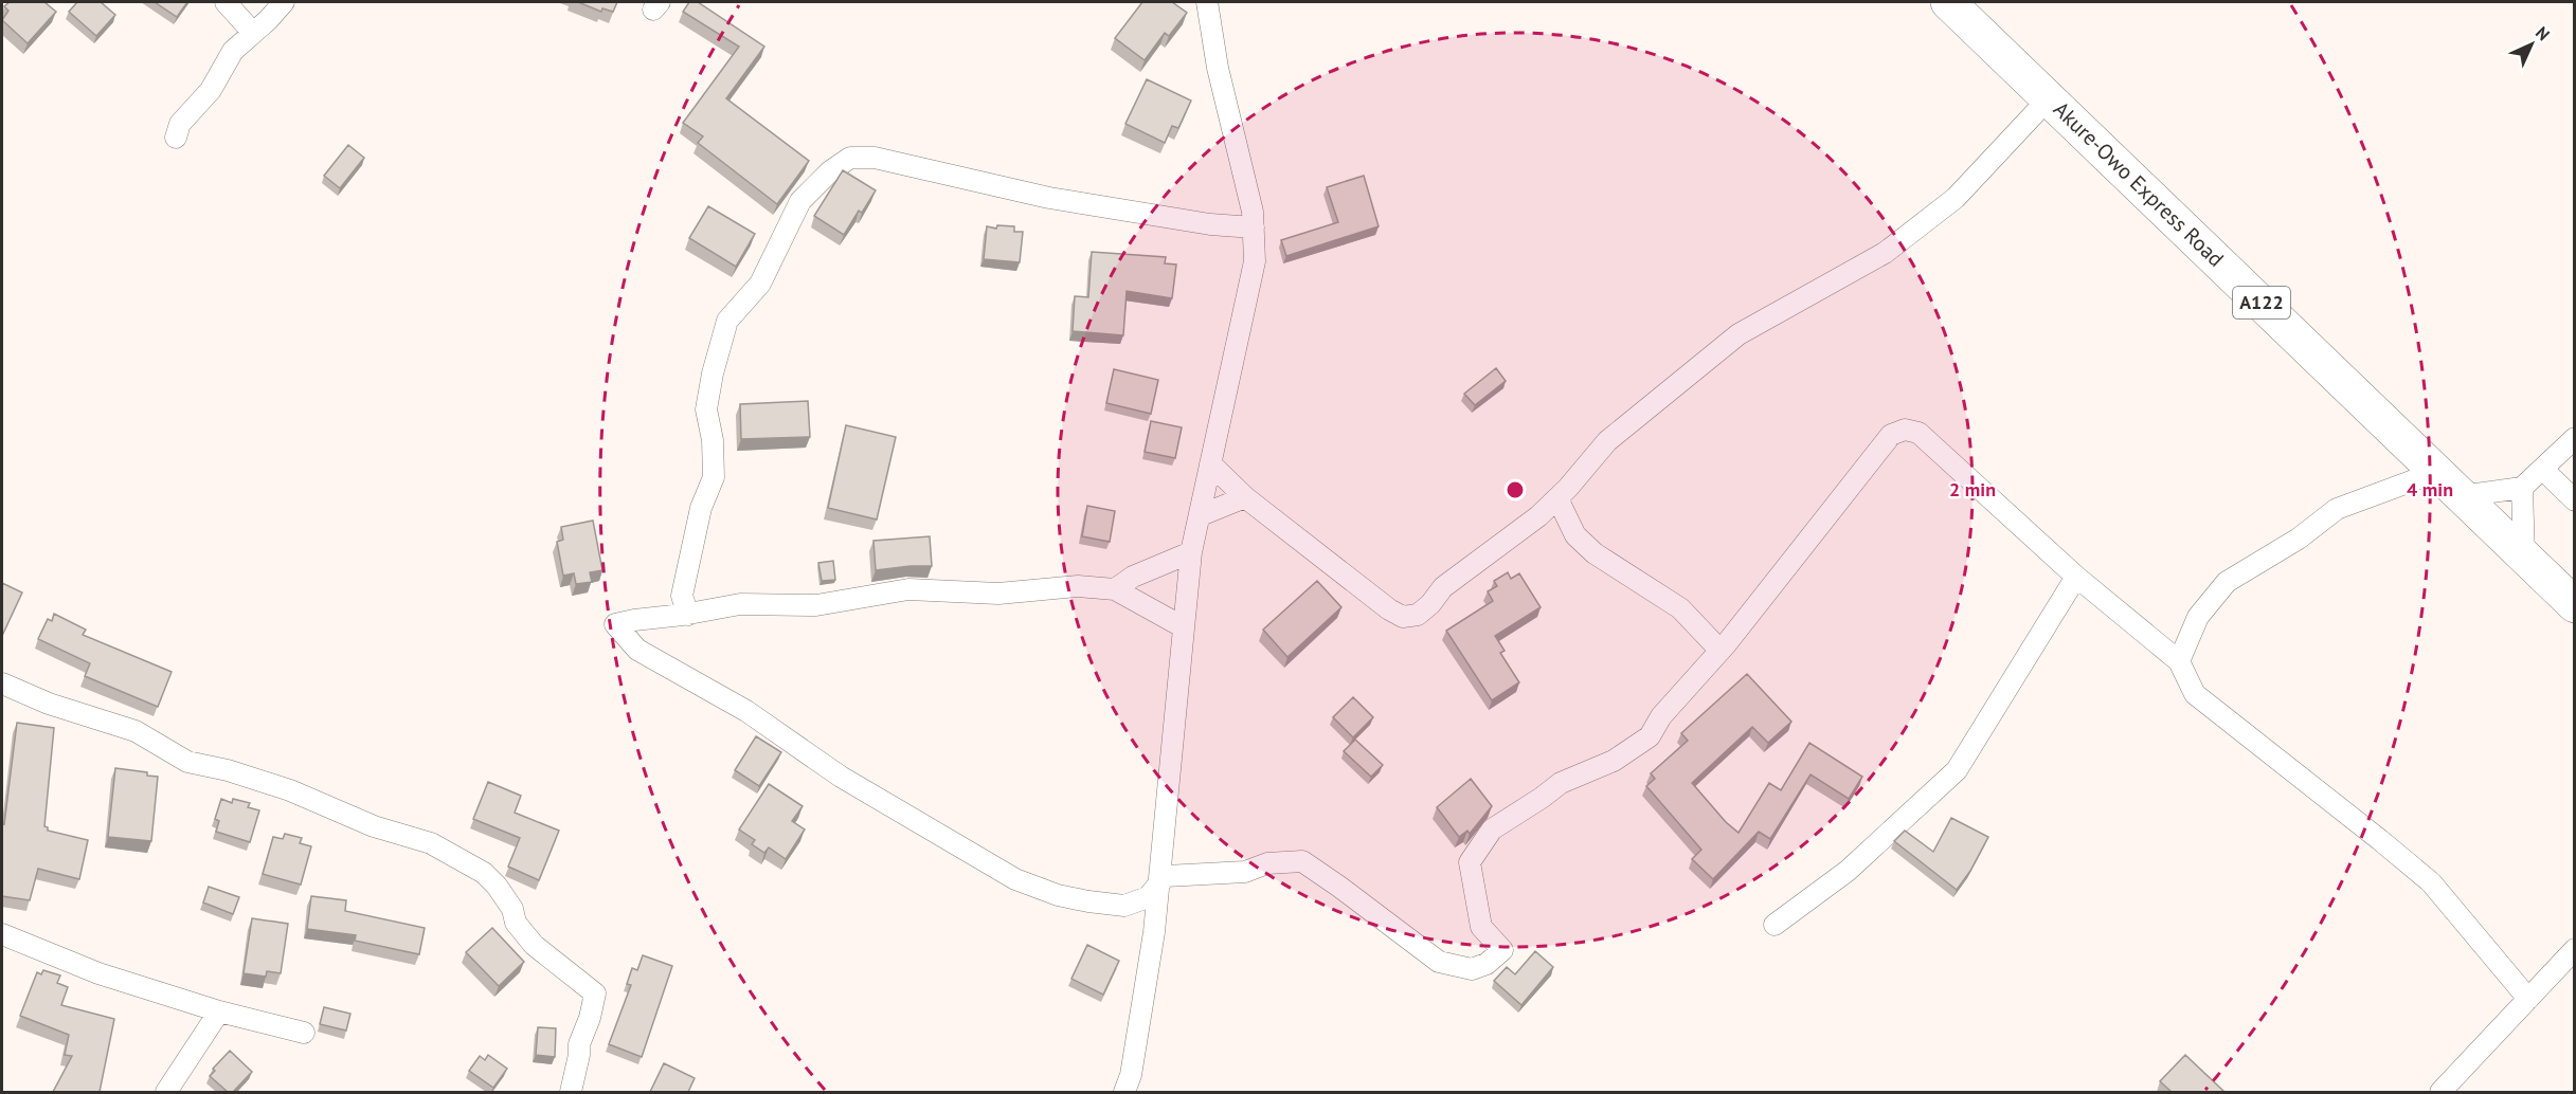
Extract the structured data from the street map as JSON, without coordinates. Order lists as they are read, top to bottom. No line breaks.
{"streets":{"highway":["Akure-Owo Express Road","A122"]},"north":"top right","rings":["2 min","4 min"]}
